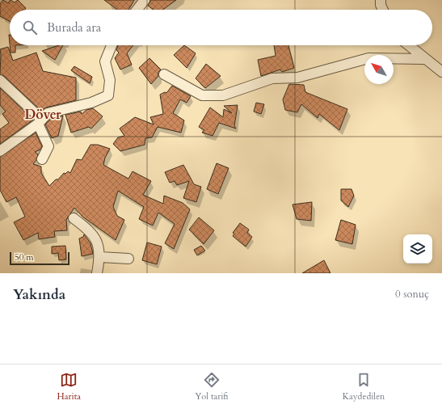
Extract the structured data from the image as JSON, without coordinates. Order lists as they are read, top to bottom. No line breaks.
{"districts":["Döver"],"scale_bar":"50 m","north":"top left","page":{"search":"Burada ara","scale":"50 m","heading":["Yakında","0 sonuç"],"nav":["Harita","Yol tarifi","Kaydedilen"]}}
